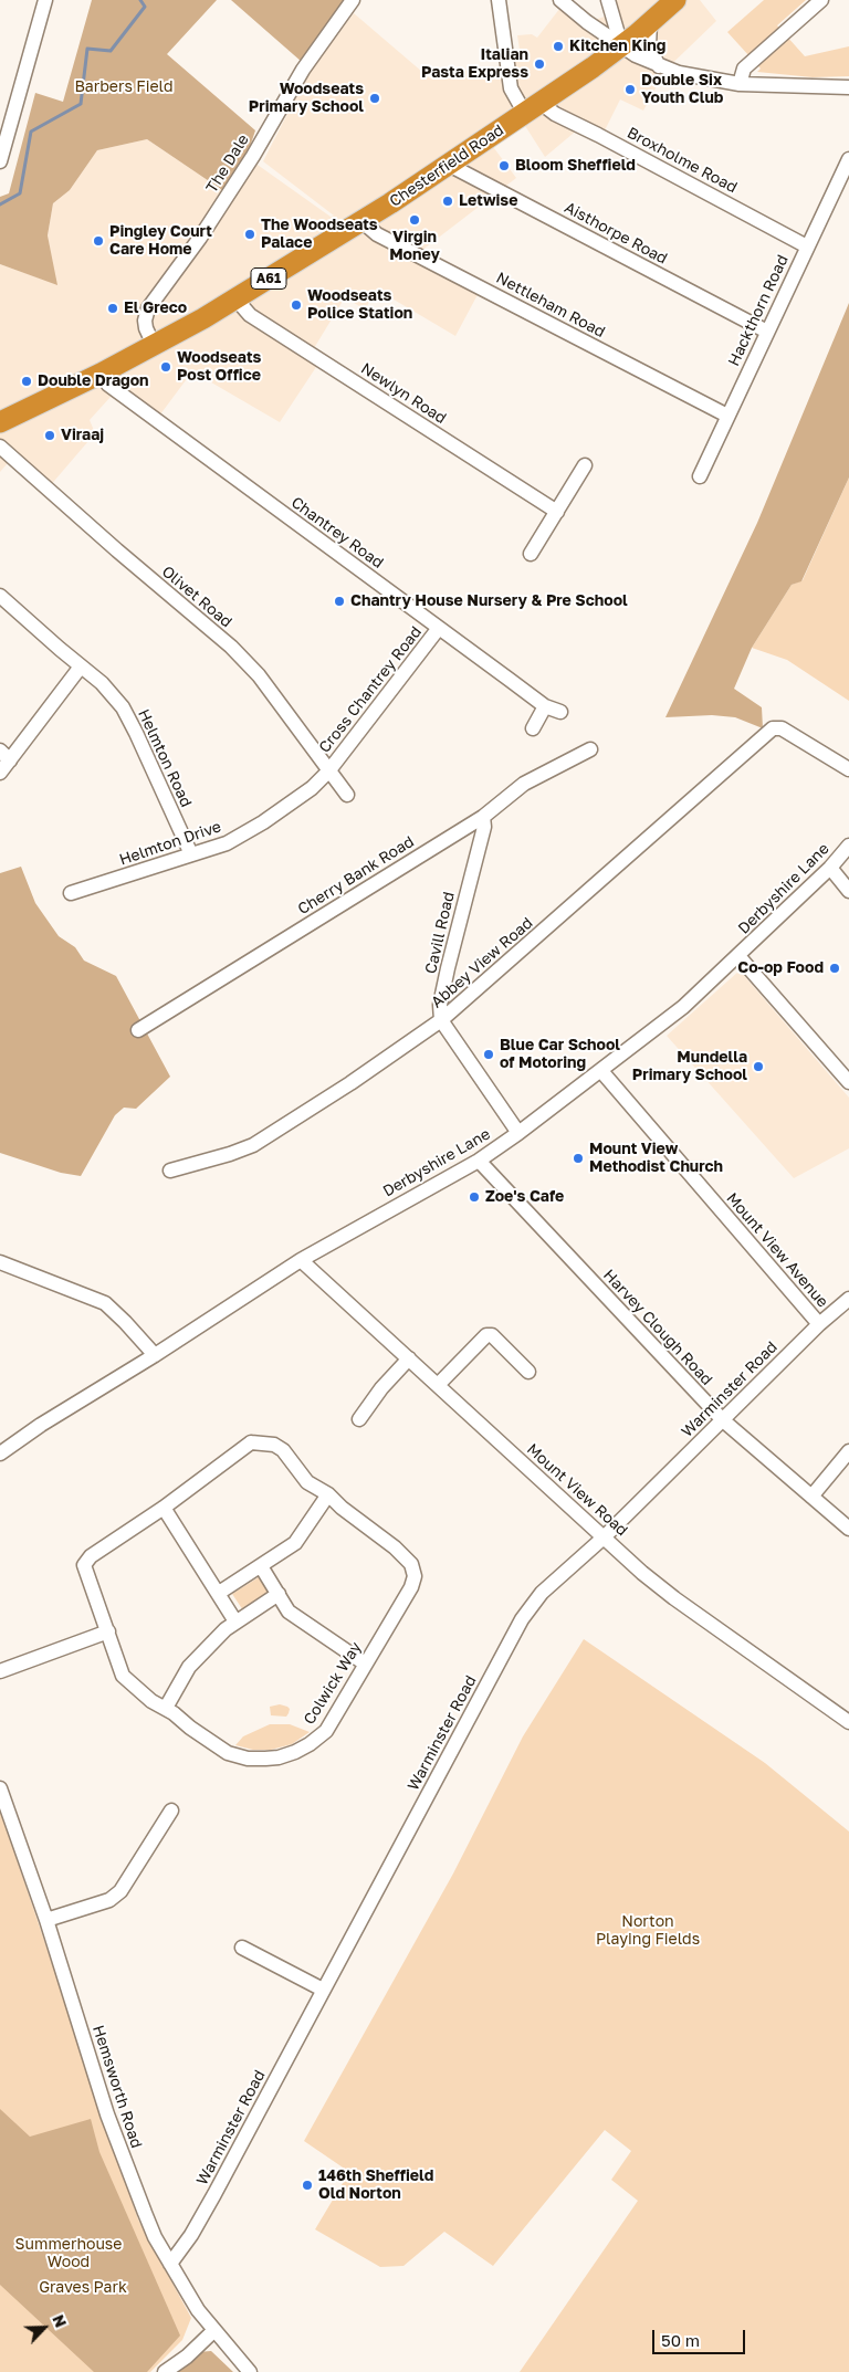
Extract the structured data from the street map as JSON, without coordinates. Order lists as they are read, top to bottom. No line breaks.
{"streets":{"highway":["Chesterfield Road","A61"],"street":["Broxholme Road","The Dale","Aisthorpe Road","Nettleham Road","Hackthorn Road","Newlyn Road","Chantrey Road","Olivet Road","Cross Chantrey Road","Helmton Road","Helmton Drive","Cherry Bank Road","Derbyshire Lane","Cavill Road","Abbey View Road","Mount View Avenue","Harvey Clough Road","Warminster Road","Mount View Road","Colwick Way","Hemsworth Road"]},"crossings":[["Broxholme Road","Chesterfield Road"],["Broxholme Road","Hackthorn Road"],["The Dale","Chesterfield Road"],["Chesterfield Road","Aisthorpe Road"],["Chesterfield Road","Nettleham Road"],["Chesterfield Road","Newlyn Road"],["Chesterfield Road","Chantrey Road"],["Aisthorpe Road","Hackthorn Road"],["Nettleham Road","Hackthorn Road"],["Chantrey Road","Cross Chantrey Road"],["Olivet Road","Cross Chantrey Road"],["Olivet Road","Helmton Drive"],["Cross Chantrey Road","Helmton Drive"],["Helmton Road","Helmton Drive"],["Cherry Bank Road","Cavill Road"],["Derbyshire Lane","Mount View Avenue"],["Derbyshire Lane","Harvey Clough Road"],["Derbyshire Lane","Mount View Road"],["Cavill Road","Abbey View Road"],["Mount View Avenue","Warminster Road"],["Harvey Clough Road","Warminster Road"],["Warminster Road","Mount View Road"],["Warminster Road","Hemsworth Road"]],"parks":["Barbers Field","Norton Playing Fields","Summerhouse Wood","Graves Park"],"places":["Kitchen King","Italian Pasta Express","Double Six Youth Club","Woodseats Primary School","Bloom Sheffield","Letwise","Virgin Money","The Woodseats Palace","Pingley Court Care Home","Woodseats Police Station","El Greco","Woodseats Post Office","Double Dragon","Viraaj","Chantry House Nursery & Pre School","Co-op Food","Blue Car School of Motoring","Mundella Primary School","Mount View Methodist Church","Zoe's Cafe","146th Sheffield Old Norton"],"scale_bar":"50 m","north":"top right"}
